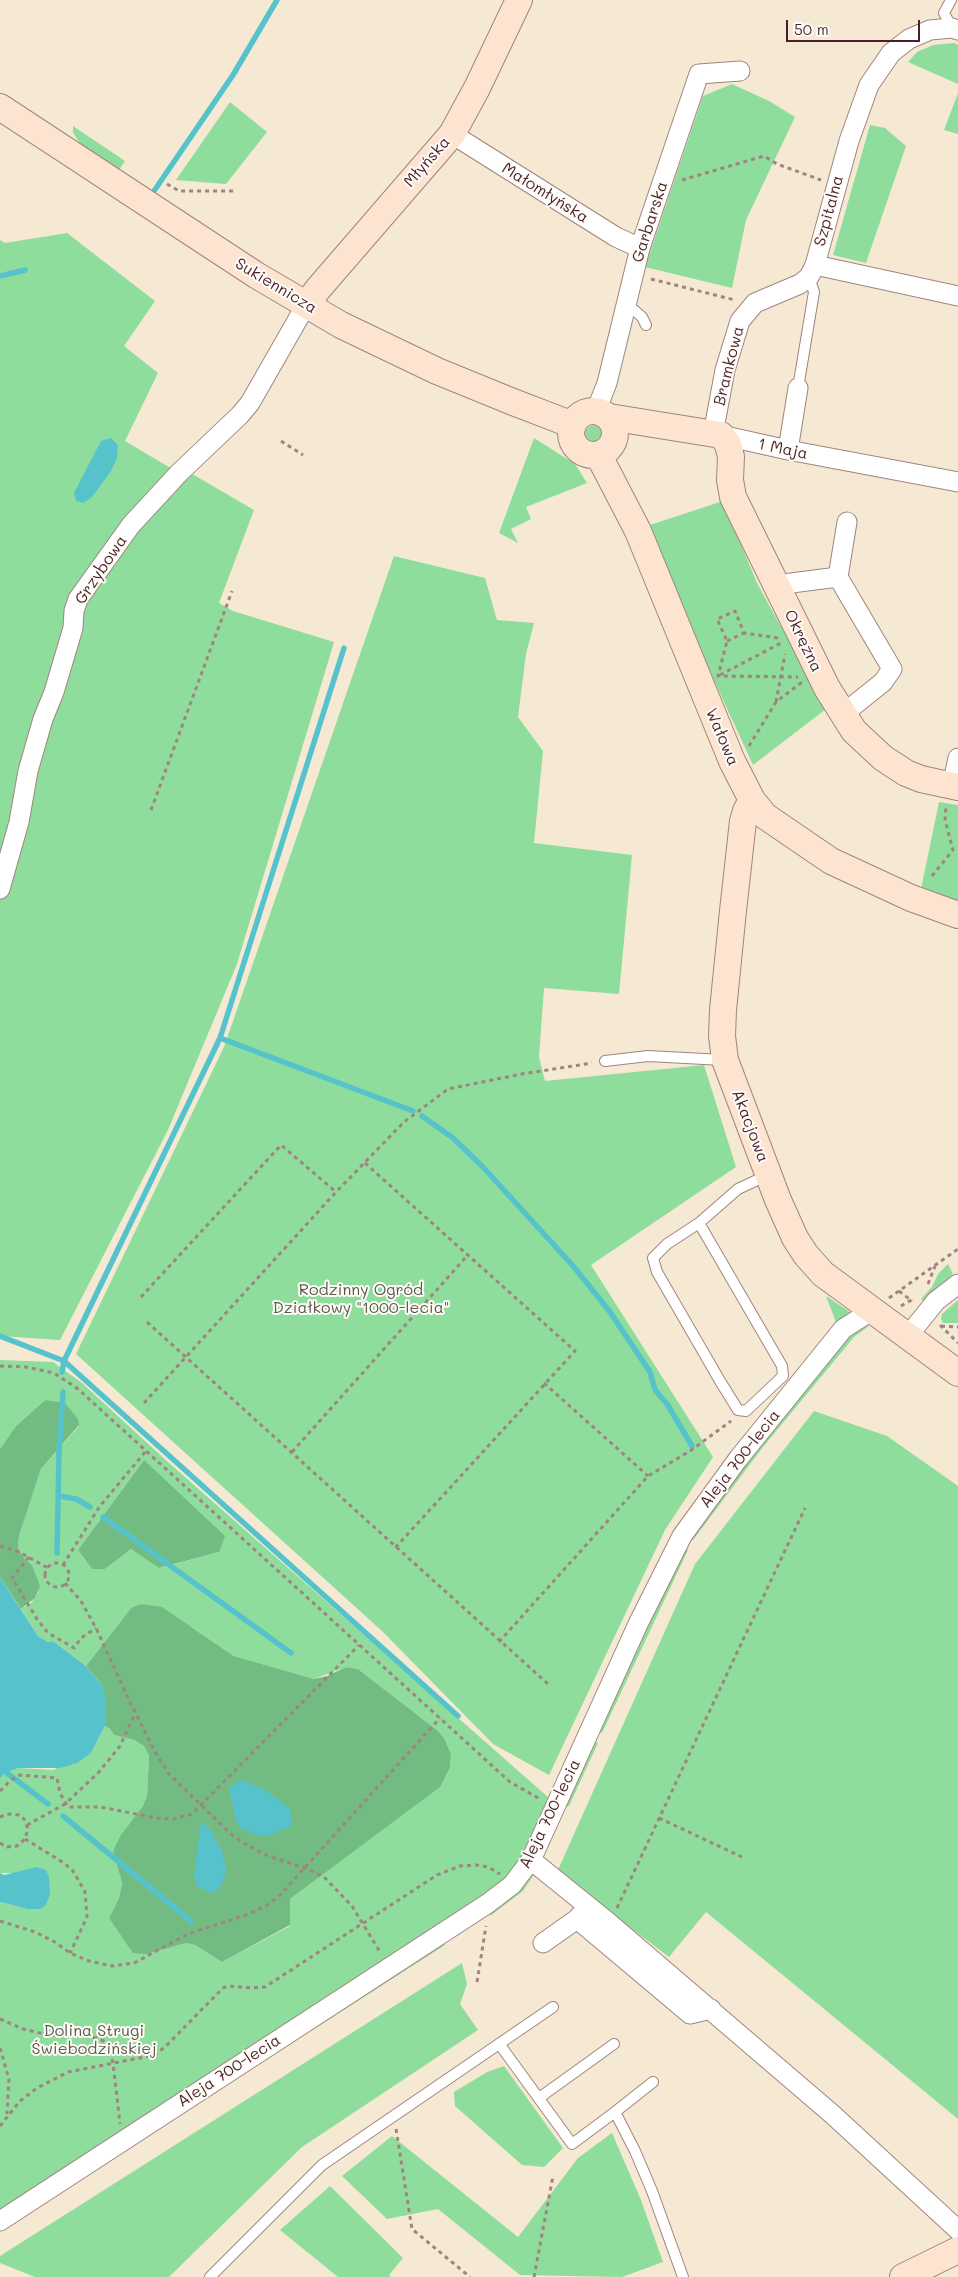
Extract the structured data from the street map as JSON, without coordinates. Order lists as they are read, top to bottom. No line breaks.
{"streets":{"street":["Młyńska","Małomłyńska","Szpitalna","Garbarska","Sukiennicza","Bramkowa","1 Maja","Grzybowa","Okrężna","Wałowa","Akacjowa","Aleja 700-lecia"]},"crossings":[["Młyńska","Małomłyńska"],["Młyńska","Sukiennicza"],["Młyńska","Grzybowa"],["Małomłyńska","Garbarska"],["Szpitalna","Bramkowa"],["Szpitalna","1 Maja"],["Garbarska","Sukiennicza"],["Garbarska","1 Maja"],["Garbarska","Wałowa"],["Sukiennicza","1 Maja"],["Sukiennicza","Grzybowa"],["Sukiennicza","Wałowa"],["Bramkowa","1 Maja"],["Bramkowa","Okrężna"],["1 Maja","Okrężna"],["1 Maja","Wałowa"],["Wałowa","Akacjowa"],["Akacjowa","Aleja 700-lecia"]],"parks":["Rodzinny Ogród Działkowy \"1000-lecia\"","Dolina Strugi Świebodzińskiej"],"scale_bar":"50 m"}
